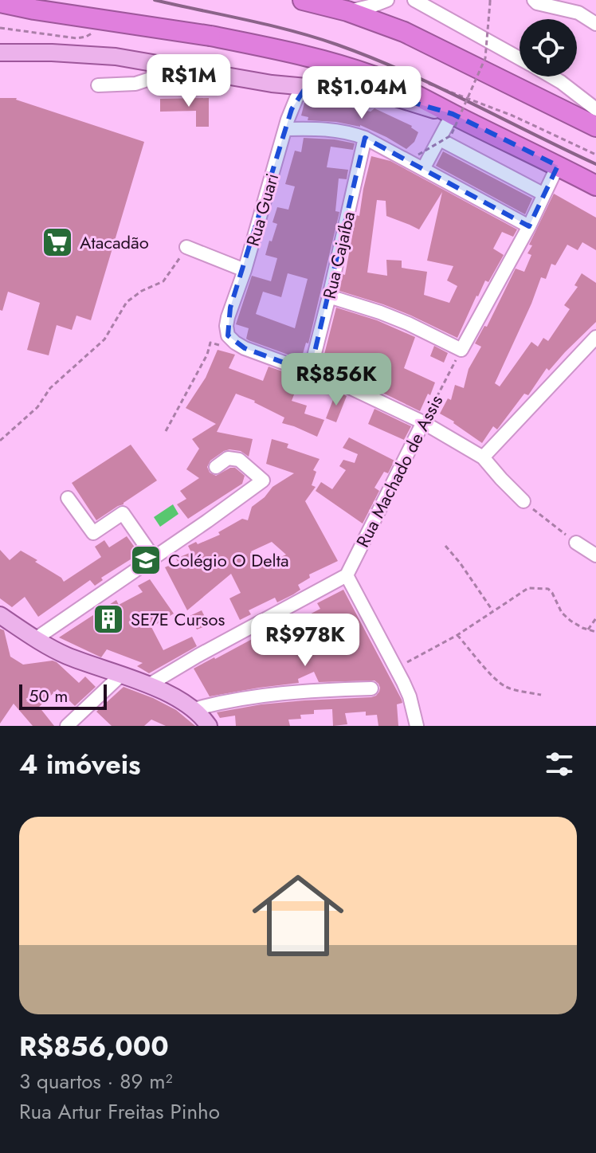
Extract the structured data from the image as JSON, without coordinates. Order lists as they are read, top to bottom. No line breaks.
{"streets":{"street":["Rua Guari","Rua Cajaíba","Rua Machado de Assis"]},"places":{"supermarket":["Atacadão"],"school or university":["Colégio O Delta"],"building":["SE7E Cursos"]},"scale_bar":"50 m","page":{"price":["R$1M","R$1.04M","R$856K","R$978K"],"scale":"50 m","heading":"4 imóveis","list":[{"name":"R$856,000","note":"3 quartos · 89 m² · Rua Artur Freitas Pinho"}]}}
